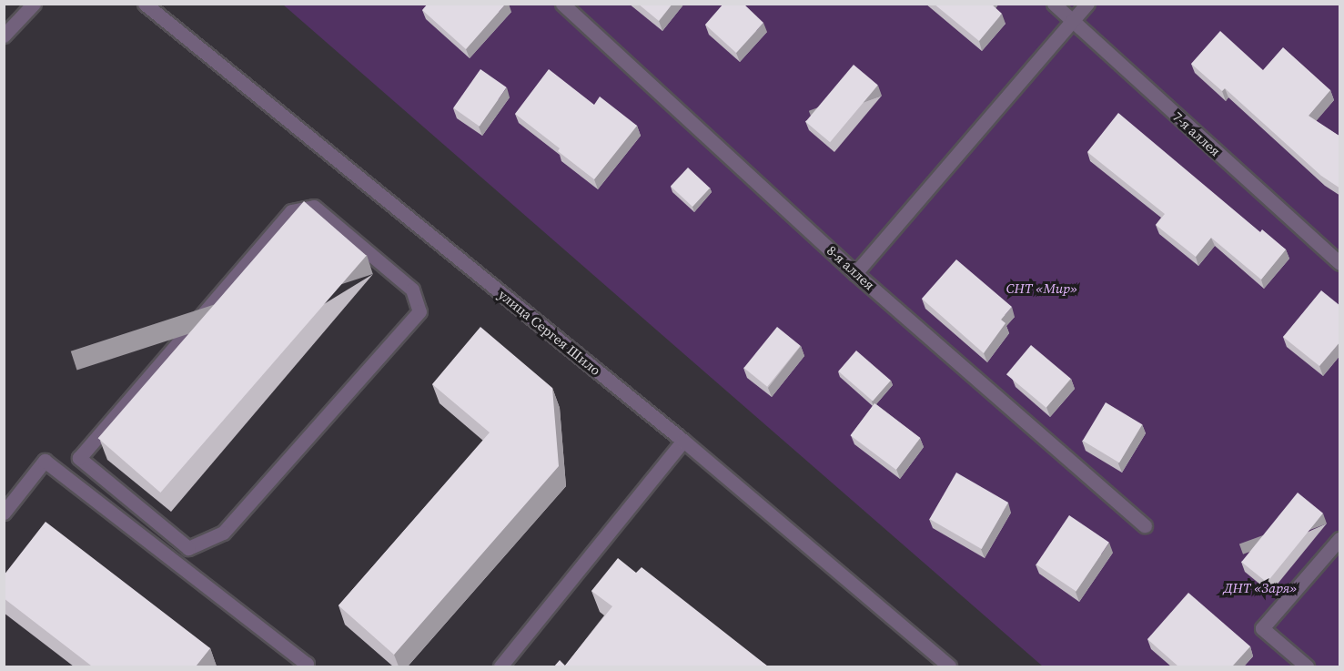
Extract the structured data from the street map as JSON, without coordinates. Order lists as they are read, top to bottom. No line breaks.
{"streets":{"street":["7-я аллея","8-я аллея","улица Сергея Шило"]},"parks":["СНТ «Мир»","ДНТ «Заря»"]}
